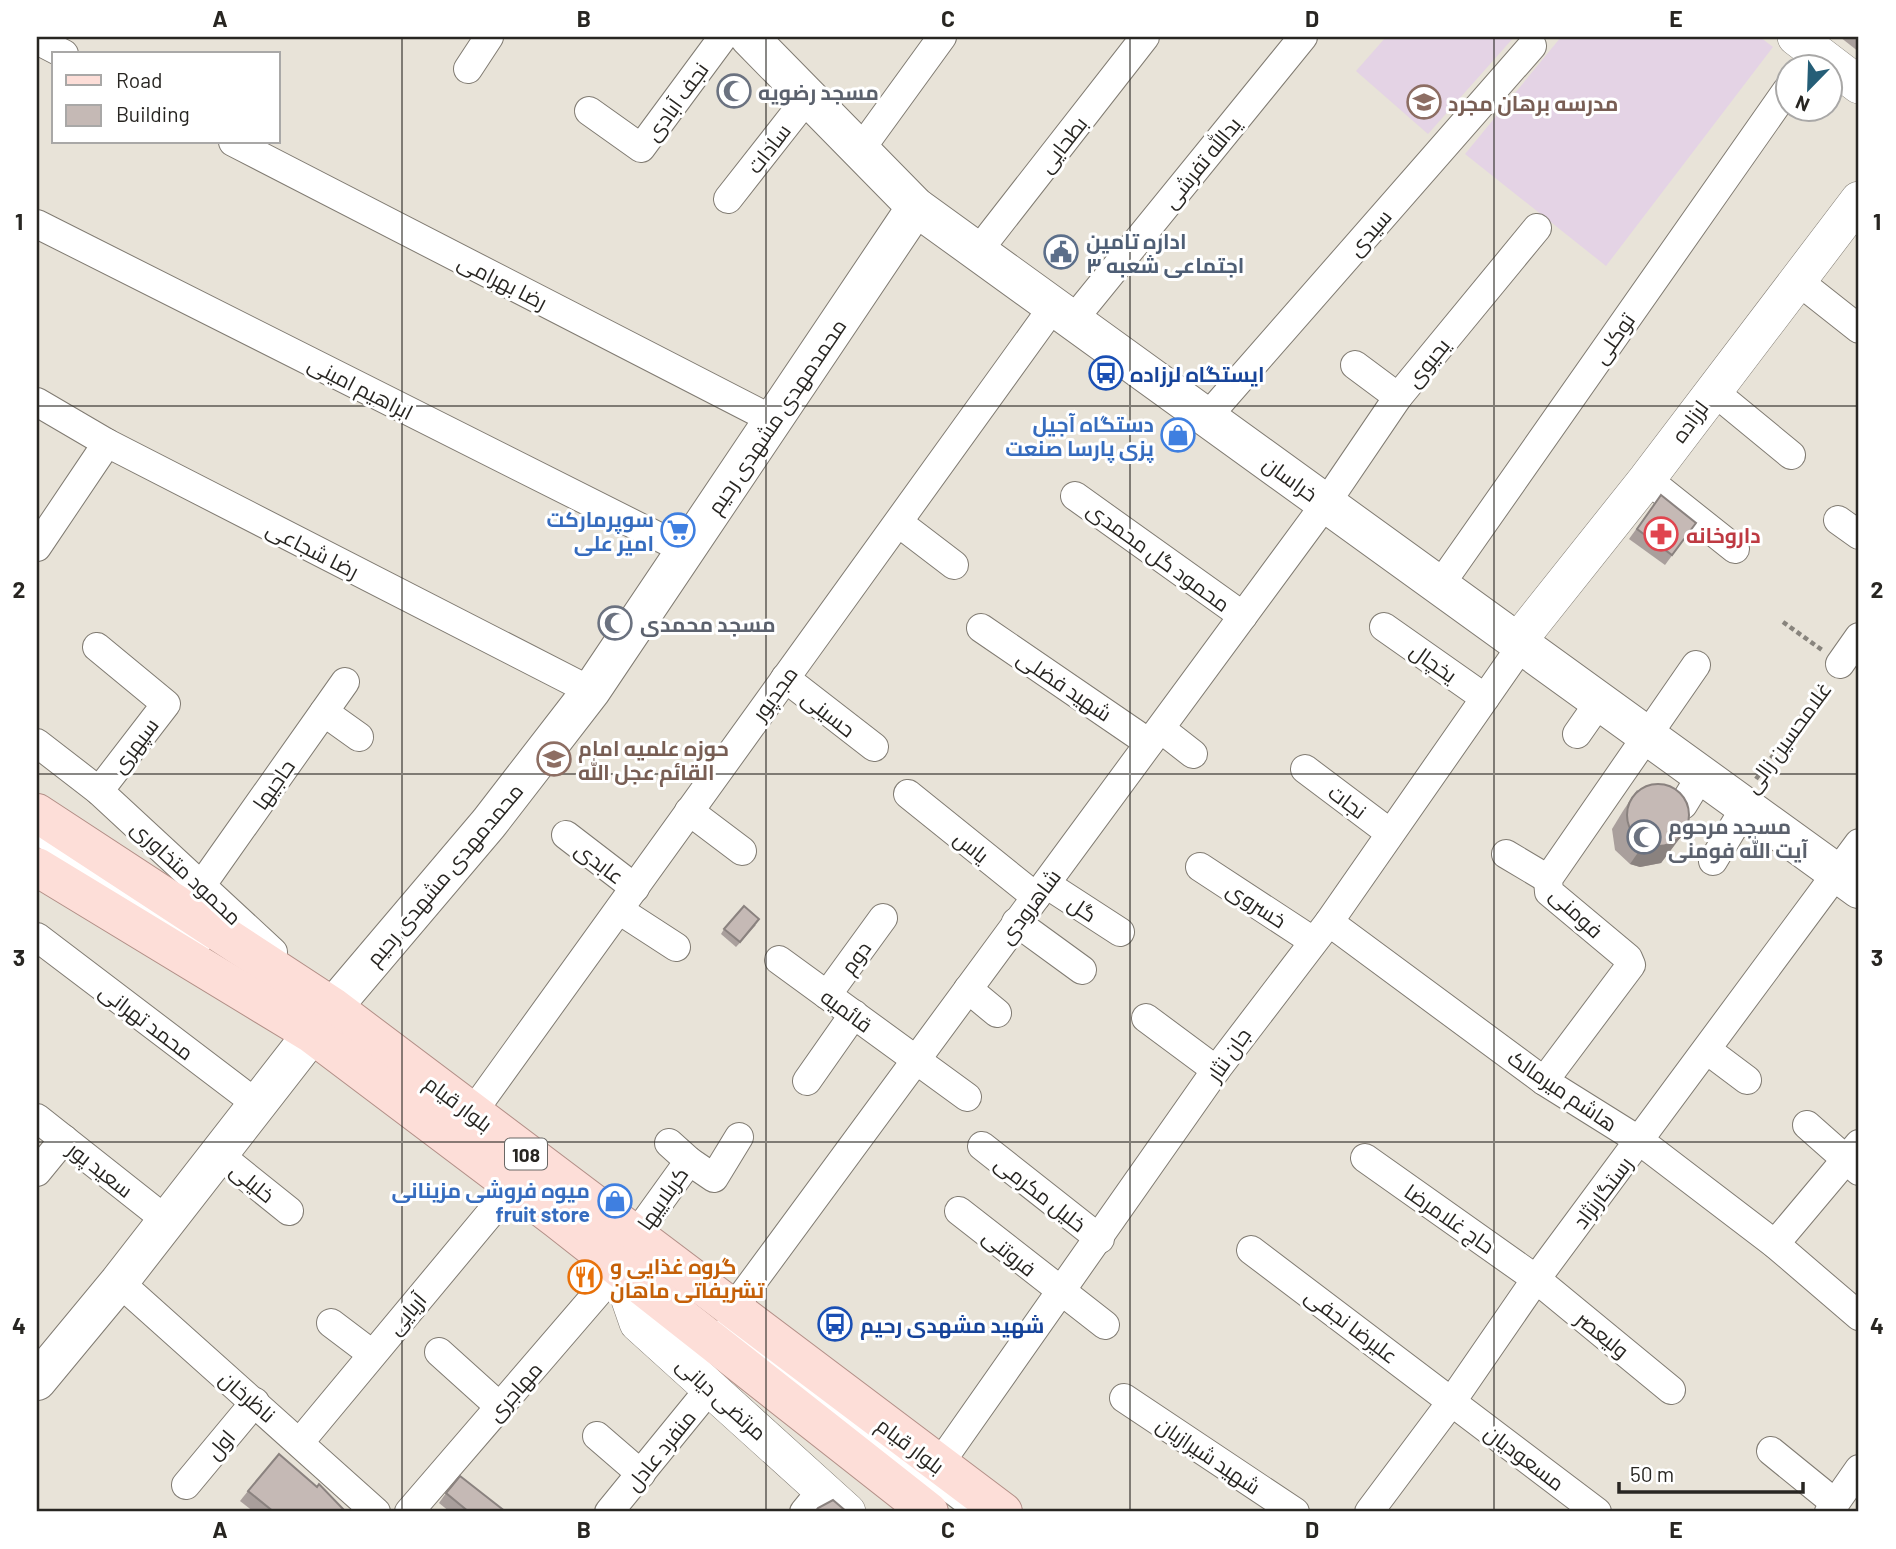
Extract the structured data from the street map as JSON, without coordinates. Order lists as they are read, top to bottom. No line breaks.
{"streets":{"main road":["محمدمهدی مشهدی رحیم","خراسان","بلوار قیام","108"],"street":["نجف آبادی","بطحایی","سادات","یدالله تفرشی","سیدی","رضا بهرامی","توکلی","یحیوی","ابراهیم امینی","لرزاده","رضا شجاعی","محمود گل محمدی","یخچال","شهید فضلی","مجدپور","حسینی","غلامحسین زالی","سپهری","حاجیها","نجات","یاس","عابدی","محمود متخاوری","خسروی","شاهرودی","گل","فومنی","دوم","قائمیه","محمد تهرانی","جان نثار","هاشم میرمالک","سعید پور","خلیلی","رستگارنژاد","خلیل مکرمی","کربلاییها","حاج غلامرضا","فروتنی","آریایی","علیرضا نجفی","ولیعصر","مهاجری","ناظرخان","مرتضی دیانی","اول","منفرد عادل","شهید شیرازیان","مسعودیان"]},"crossings":[["بطحایی","خراسان"],["سادات","خراسان"],["یدالله تفرشی","خراسان"],["یدالله تفرشی","مجدپور"],["سیدی","خراسان"],["رضا بهرامی","محمدمهدی مشهدی رحیم"],["توکلی","خراسان"],["یحیوی","خراسان"],["یحیوی","شاهرودی"],["ابراهیم امینی","محمدمهدی مشهدی رحیم"],["محمدمهدی مشهدی رحیم","خراسان"],["محمدمهدی مشهدی رحیم","رضا شجاعی"],["محمدمهدی مشهدی رحیم","محمود متخاوری"],["محمدمهدی مشهدی رحیم","محمد تهرانی"],["محمدمهدی مشهدی رحیم","بلوار قیام"],["محمدمهدی مشهدی رحیم","سعید پور"],["محمدمهدی مشهدی رحیم","خلیلی"],["محمدمهدی مشهدی رحیم","ناظرخان"],["لرزاده","خراسان"],["لرزاده","جان نثار"],["خراسان","مجدپور"],["خراسان","غلامحسین زالی"],["خراسان","شاهرودی"],["خراسان","فومنی"],["خراسان","جان نثار"],["خراسان","رستگارنژاد"],["محمود گل محمدی","شاهرودی"],["یخچال","جان نثار"],["شهید فضلی","شاهرودی"],["مجدپور","حسینی"],["مجدپور","عابدی"],["مجدپور","بلوار قیام"],["سپهری","محمود متخاوری"],["حاجیها","محمود متخاوری"],["نجات","جان نثار"],["یاس","شاهرودی"],["یاس","گل"],["محمود متخاوری","بلوار قیام"],["خسروی","جان نثار"],["خسروی","هاشم میرمالک"],["شاهرودی","گل"],["شاهرودی","قائمیه"],["شاهرودی","بلوار قیام"],["فومنی","هاشم میرمالک"],["دوم","قائمیه"],["جان نثار","هاشم میرمالک"],["جان نثار","بلوار قیام"],["جان نثار","خلیل مکرمی"],["جان نثار","فروتنی"],["هاشم میرمالک","رستگارنژاد"],["بلوار قیام","کربلاییها"],["بلوار قیام","آریایی"],["بلوار قیام","مهاجری"],["بلوار قیام","مرتضی دیانی"],["رستگارنژاد","حاج غلامرضا"],["رستگارنژاد","علیرضا نجفی"],["رستگارنژاد","ولیعصر"],["رستگارنژاد","مسعودیان"],["کربلاییها","مهاجری"],["کربلاییها","مرتضی دیانی"],["حاج غلامرضا","ولیعصر"],["آریایی","ناظرخان"],["علیرضا نجفی","مسعودیان"],["مهاجری","مرتضی دیانی"],["ناظرخان","اول"],["مرتضی دیانی","منفرد عادل"]],"places":{"mosque":["مسجد رضویه","مسجد محمدی","مسجد مرحوم آیت الله فومنی"],"school or university":["مدرسه برهان مجرد","حوزه علمیه امام القائم عجل الله"],"public building":["اداره تامین اجتماعی شعبه ۳"],"bus stop":["ایستگاه لرزاده","شهید مشهدی رحیم"],"shop":["دستگاه آجیل پزی پارسا صنعت","میوه فروشی مزینانی fruit store"],"supermarket":["سوپرمارکت امیر علی"],"pharmacy":["داروخانه"],"restaurant":["گروه غذایی و تشریفاتی ماهان"]},"legend":["Road","Building"],"scale_bar":"50 m","north":"bottom left","grid":{"columns":["A","B","C","D","E"],"rows":["1","2","3","4"]}}
